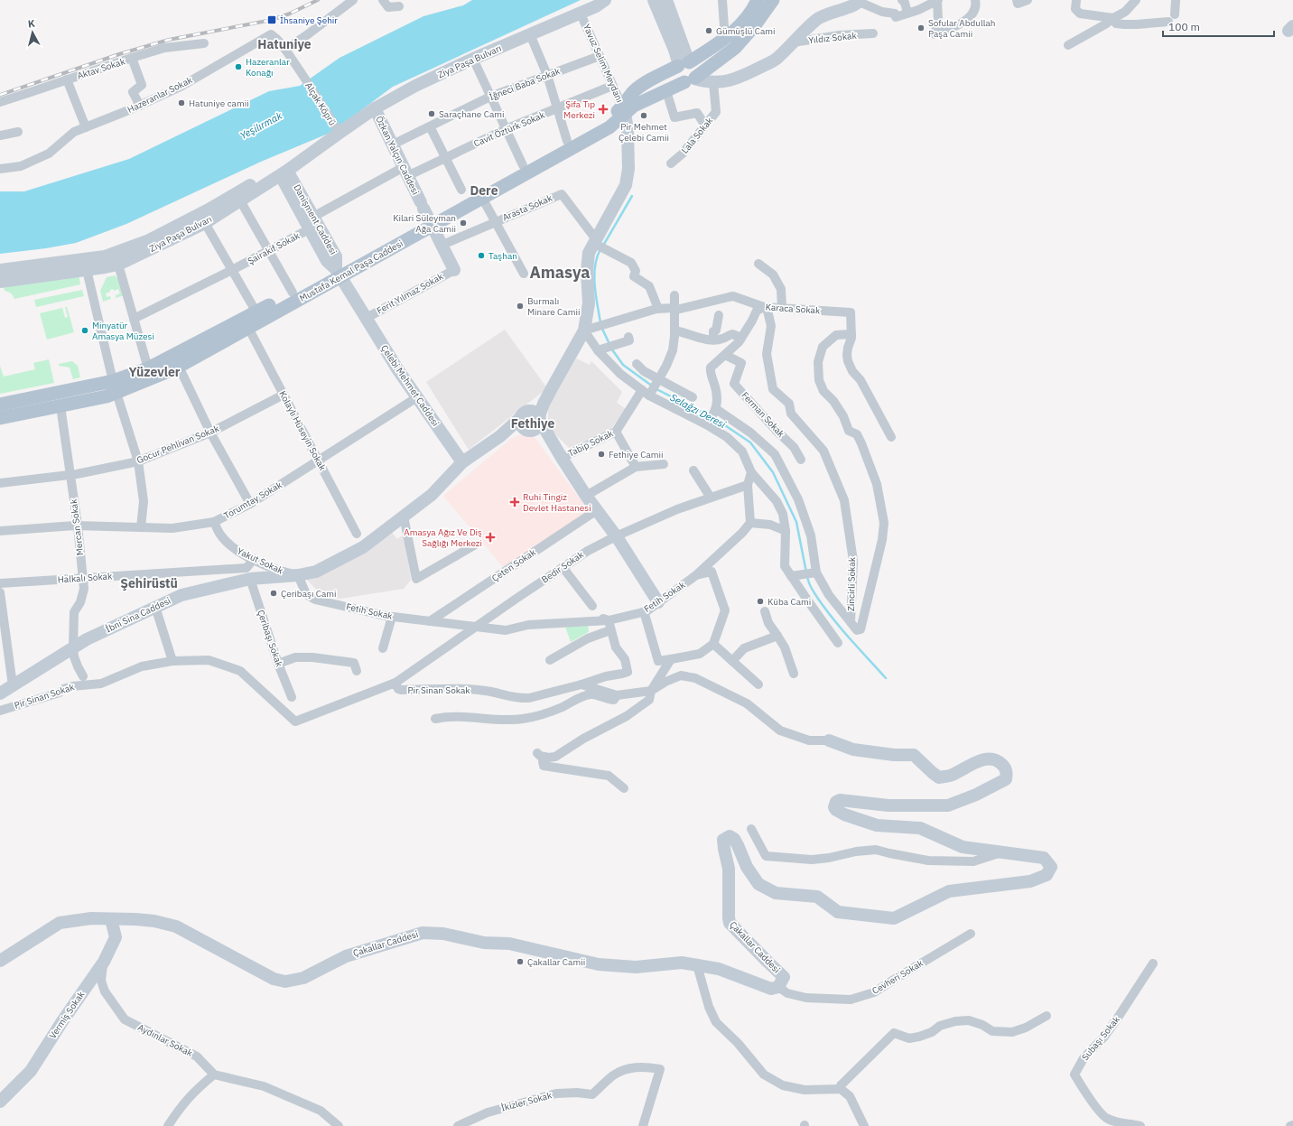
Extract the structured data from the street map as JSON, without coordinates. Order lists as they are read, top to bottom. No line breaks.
{"streets":{"main road":["Mustafa Kemal Paşa Caddesi"],"street":["Yıldız Sokak","Ziya Paşa Bulvarı","Yavuz Selim Meydanı","Aktav Sokak","İğneci Baba Sokak","Hazeranlar Sokak","Alçak Köprü","Cavit Öztürk Sokak","Lala Sokak","Özkan Yalçın Caddesi","Arasta Sokak","Danişment Caddesi","Şairakif Sokak","Ferit Yılmaz Sokak","Karaca Sokak","Çelebi Mehmet Caddesi","Ferman Sokak","Kolaylı Hüseyin Sokak","Tabip Sokak","Gocur Pehlivan Sokak","Torumtay Sokak","Mercan Sokak","Yakut Sokak","Çeten Sokak","Bedir Sokak","Halkalı Sokak","Zincirli Sokak","Fetih Sokak","İbni Sina Caddesi","Çeribaşı Sokak","Pir Sinan Sokak","Çakallar Caddesi","Cevheri Sokak","Vermiş Sokak","Subaşı Sokak","Aydınlar Sokak","İkizler Sokak"]},"crossings":[["Ziya Paşa Bulvarı","Alçak Köprü"],["Ziya Paşa Bulvarı","Özkan Yalçın Caddesi"],["Ziya Paşa Bulvarı","Danişment Caddesi"],["Yavuz Selim Meydanı","İğneci Baba Sokak"],["Yavuz Selim Meydanı","Cavit Öztürk Sokak"],["Yavuz Selim Meydanı","Mustafa Kemal Paşa Caddesi"],["İğneci Baba Sokak","Özkan Yalçın Caddesi"],["Hazeranlar Sokak","Alçak Köprü"],["Cavit Öztürk Sokak","Özkan Yalçın Caddesi"],["Özkan Yalçın Caddesi","Arasta Sokak"],["Özkan Yalçın Caddesi","Mustafa Kemal Paşa Caddesi"],["Özkan Yalçın Caddesi","Ferit Yılmaz Sokak"],["Danişment Caddesi","Şairakif Sokak"],["Danişment Caddesi","Mustafa Kemal Paşa Caddesi"],["Danişment Caddesi","Çelebi Mehmet Caddesi"],["Mustafa Kemal Paşa Caddesi","Çelebi Mehmet Caddesi"],["Mustafa Kemal Paşa Caddesi","Kolaylı Hüseyin Sokak"],["Mustafa Kemal Paşa Caddesi","Mercan Sokak"],["Ferit Yılmaz Sokak","Çelebi Mehmet Caddesi"],["Karaca Sokak","Tabip Sokak"],["Karaca Sokak","Zincirli Sokak"],["Çelebi Mehmet Caddesi","Torumtay Sokak"],["Çelebi Mehmet Caddesi","İbni Sina Caddesi"],["Kolaylı Hüseyin Sokak","Gocur Pehlivan Sokak"],["Kolaylı Hüseyin Sokak","Torumtay Sokak"],["Gocur Pehlivan Sokak","Mercan Sokak"],["Torumtay Sokak","Mercan Sokak"],["Torumtay Sokak","Yakut Sokak"],["Mercan Sokak","Halkalı Sokak"],["Mercan Sokak","İbni Sina Caddesi"],["Yakut Sokak","Halkalı Sokak"],["Yakut Sokak","Fetih Sokak"],["Yakut Sokak","İbni Sina Caddesi"],["Çeten Sokak","Fetih Sokak"],["Bedir Sokak","Fetih Sokak"],["Bedir Sokak","Pir Sinan Sokak"],["Fetih Sokak","İbni Sina Caddesi"],["İbni Sina Caddesi","Çeribaşı Sokak"],["Çakallar Caddesi","Cevheri Sokak"],["Çakallar Caddesi","Vermiş Sokak"],["Vermiş Sokak","Aydınlar Sokak"]],"districts":["Hatuniye","Dere","Amasya","Yüzevler","Fethiye","Şehirüstü"],"water":["Yeşilırmak","Selağzı Deresi"],"places":{"transit":["İhsaniye Şehir"],"other":["Sofular Abdullah Paşa Camii","Gümüşlü Cami","Hazeranlar Konağı","Hatuniye camii","Saraçhane Cami","Pir Mehmet Çelebi Camii","Kilari Süleyman Ağa Camii","Taşhan","Burmalı Minare Camii","Minyatür Amasya Müzesi","Fethiye Camii","Çeribaşı Cami","Küba Cami","Çakallar Camii"],"health":["Şifa Tıp Merkezi","Ruhi Tingiz Devlet Hastanesi","Amasya Ağız Ve Diş Sağlığı Merkezi"]},"scale_bar":"100 m","north":"top"}
